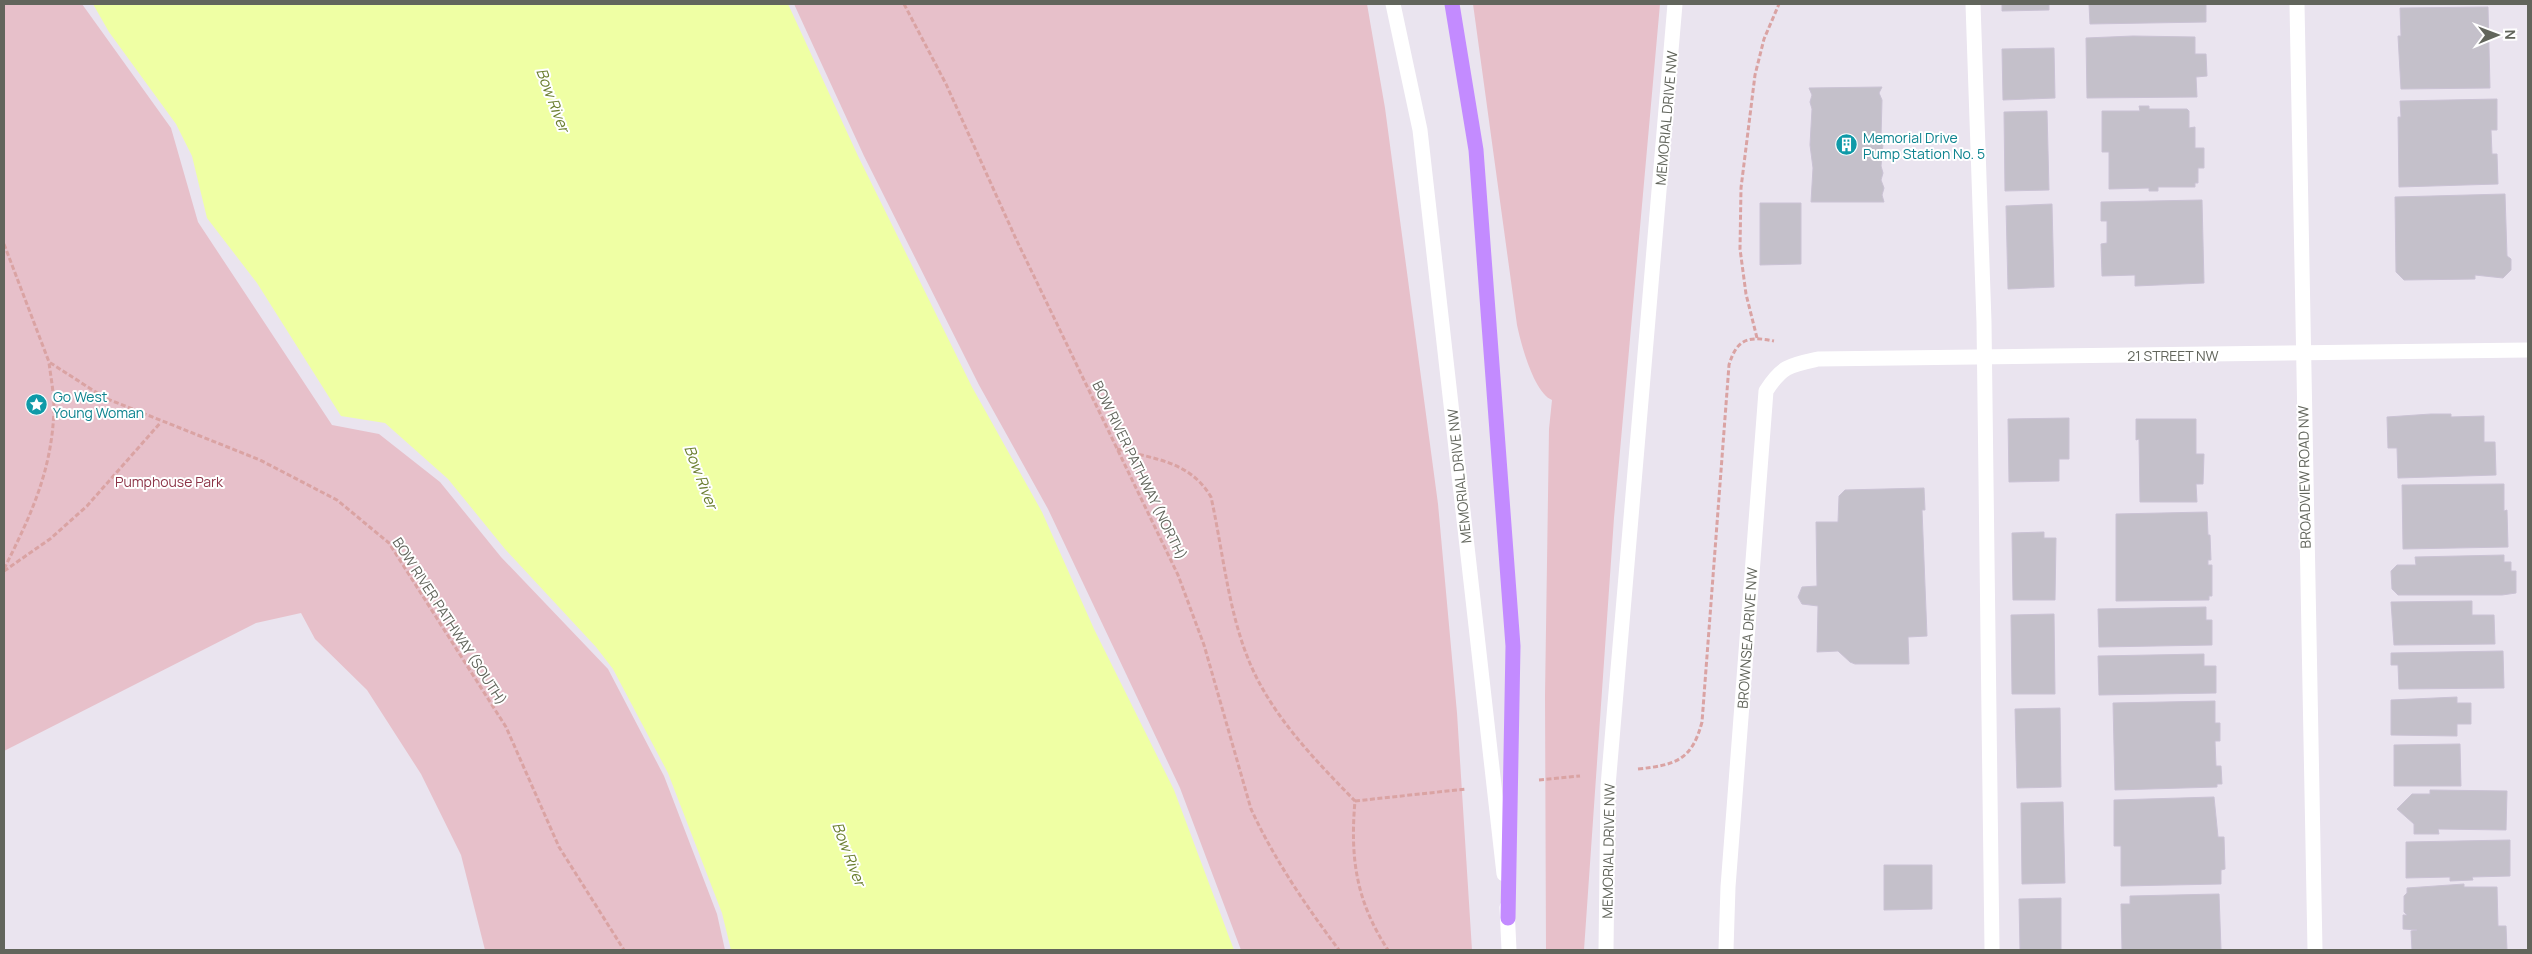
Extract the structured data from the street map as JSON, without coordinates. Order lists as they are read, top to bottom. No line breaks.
{"streets":{"street":["MEMORIAL DRIVE NW","21 STREET NW","BROADVIEW ROAD NW","BROWNSEA DRIVE NW"],"path":["BOW RIVER PATHWAY (NORTH)","BOW RIVER PATHWAY (SOUTH)"]},"crossings":[["21 STREET NW","BROADVIEW ROAD NW"],["21 STREET NW","BROWNSEA DRIVE NW"]],"water":["Bow River"],"parks":["Pumphouse Park"],"places":{"building":["Memorial Drive Pump Station No. 5"],"place":["Go West Young Woman"]},"north":"right"}
